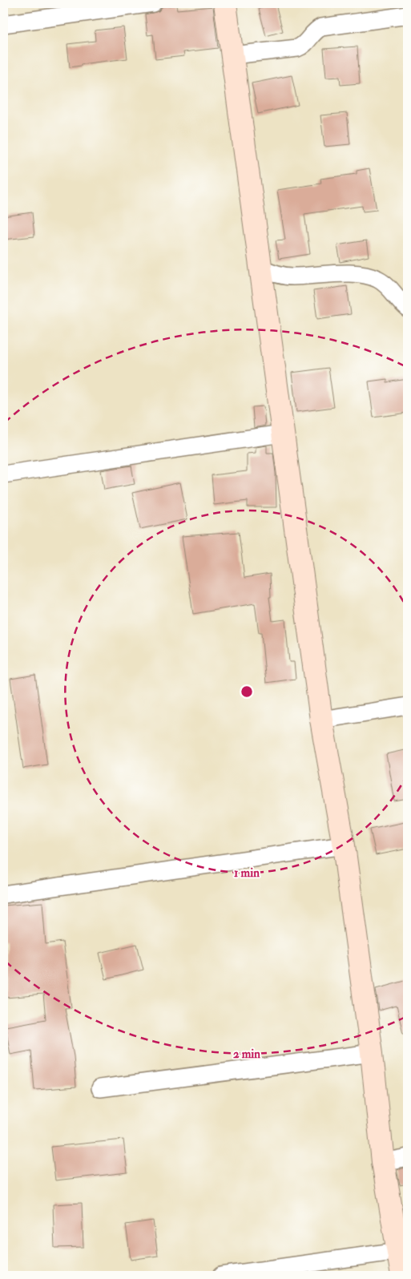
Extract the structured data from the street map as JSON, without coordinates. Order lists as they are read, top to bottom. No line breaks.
{"rings":["1 min","2 min"]}
